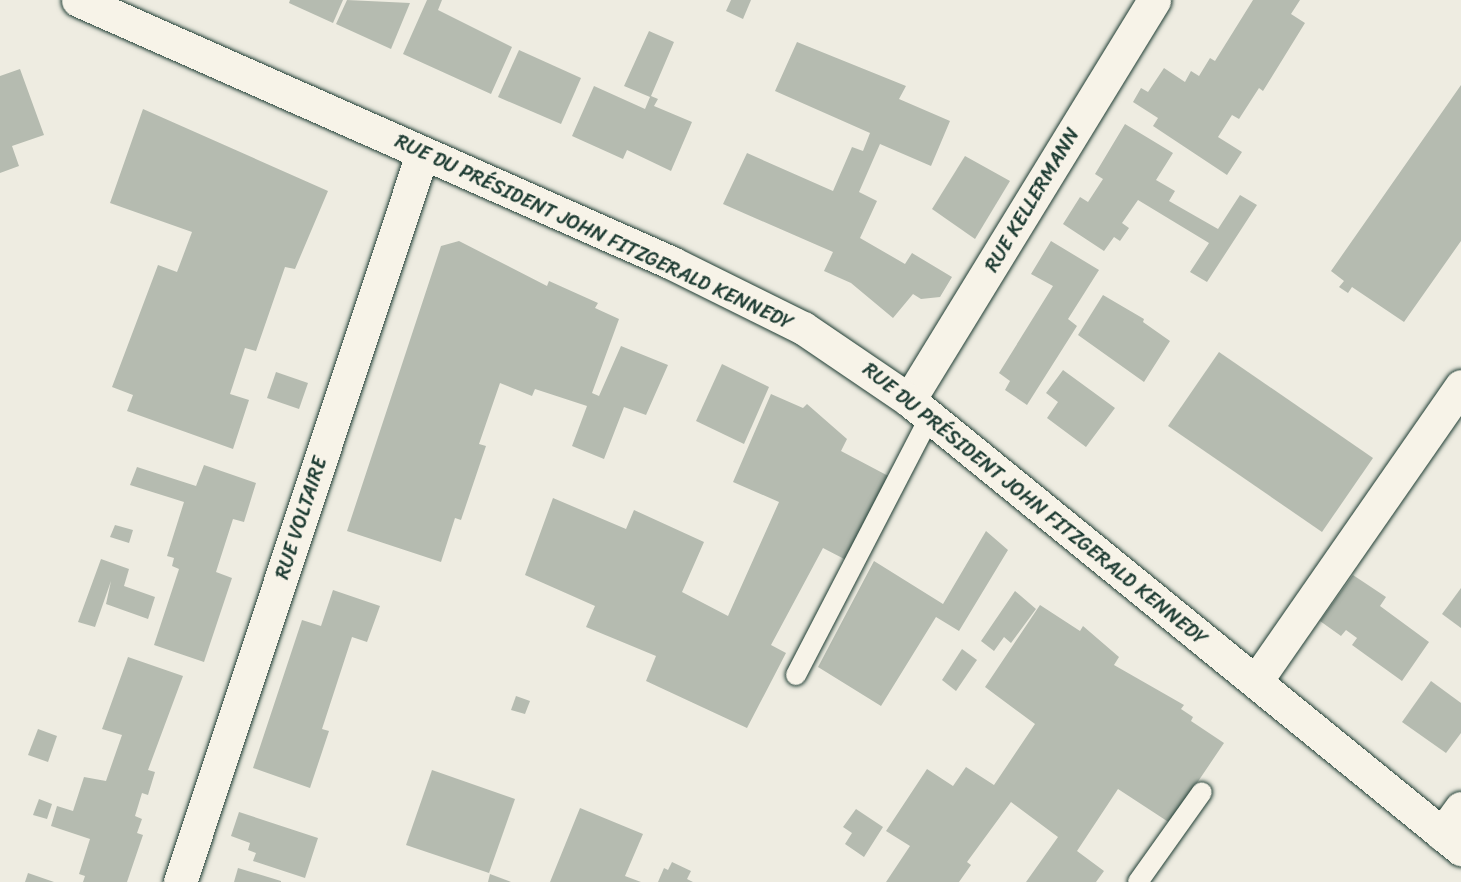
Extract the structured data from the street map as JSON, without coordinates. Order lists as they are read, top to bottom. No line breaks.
{"streets":{"main road":["RUE KELLERMANN","RUE DU PRÉSIDENT JOHN FITZGERALD KENNEDY","RUE VOLTAIRE"]},"crossings":[["RUE KELLERMANN","RUE DU PRÉSIDENT JOHN FITZGERALD KENNEDY"],["RUE DU PRÉSIDENT JOHN FITZGERALD KENNEDY","RUE VOLTAIRE"]]}
